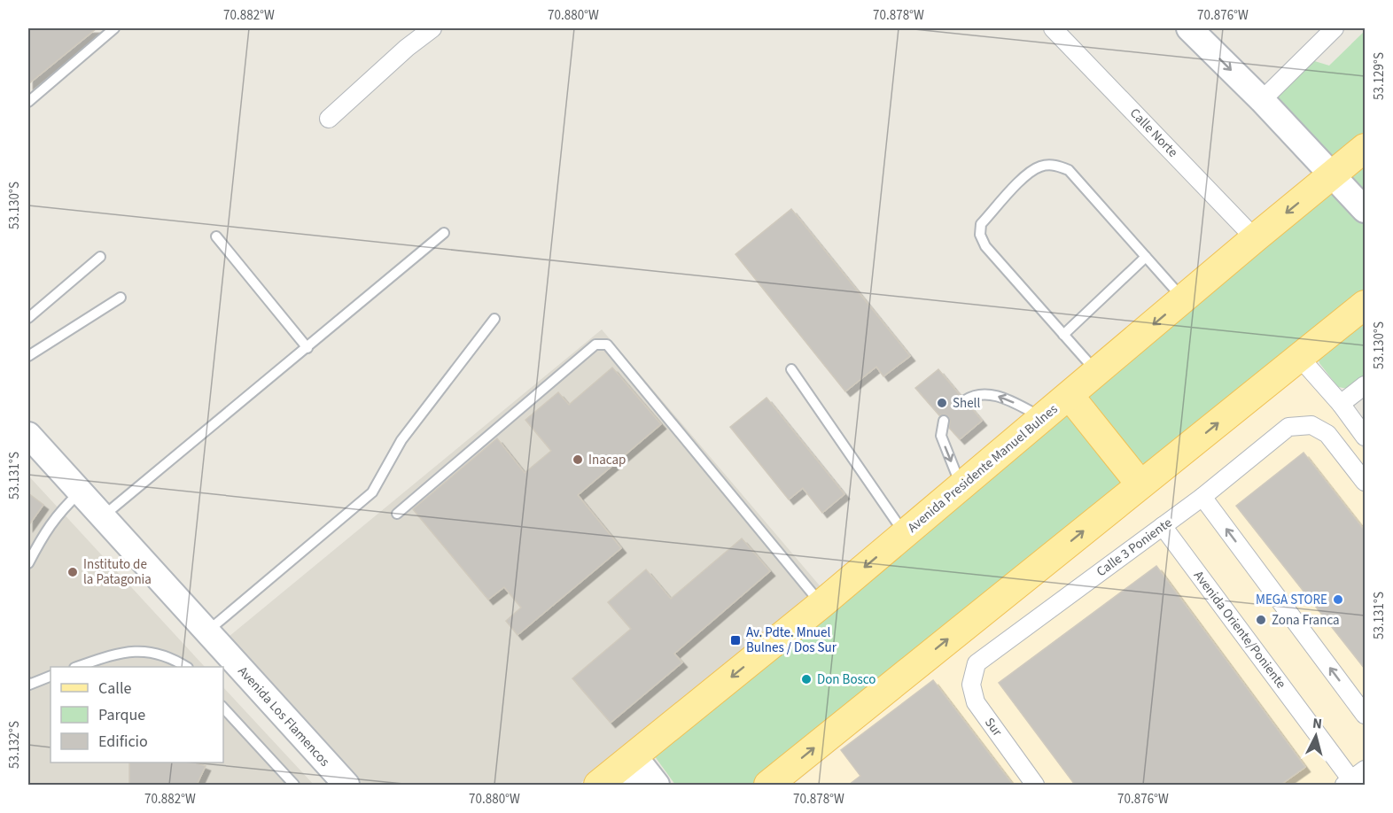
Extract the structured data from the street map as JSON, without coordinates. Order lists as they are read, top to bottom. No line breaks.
{"streets":{"main road":["Avenida Presidente Manuel Bulnes"],"street":["Calle Norte","Calle 3 Poniente","Avenida Oriente/Poniente","Avenida Los Flamencos","Sur"]},"crossings":[["Calle Norte","Avenida Presidente Manuel Bulnes"],["Calle 3 Poniente","Avenida Oriente/Poniente"],["Calle 3 Poniente","Sur"]],"places":{"other":["Shell","Inacap","Instituto de la Patagonia","MEGA STORE","Zona Franca","Don Bosco"],"transit":["Av. Pdte. Mnuel Bulnes / Dos Sur"]},"legend":["Calle","Parque","Edificio"],"north":"top","coordinates":["70.882°W","70.880°W","70.878°W","70.876°W","53.129°S","53.130°S","53.131°S","53.132°S"]}
